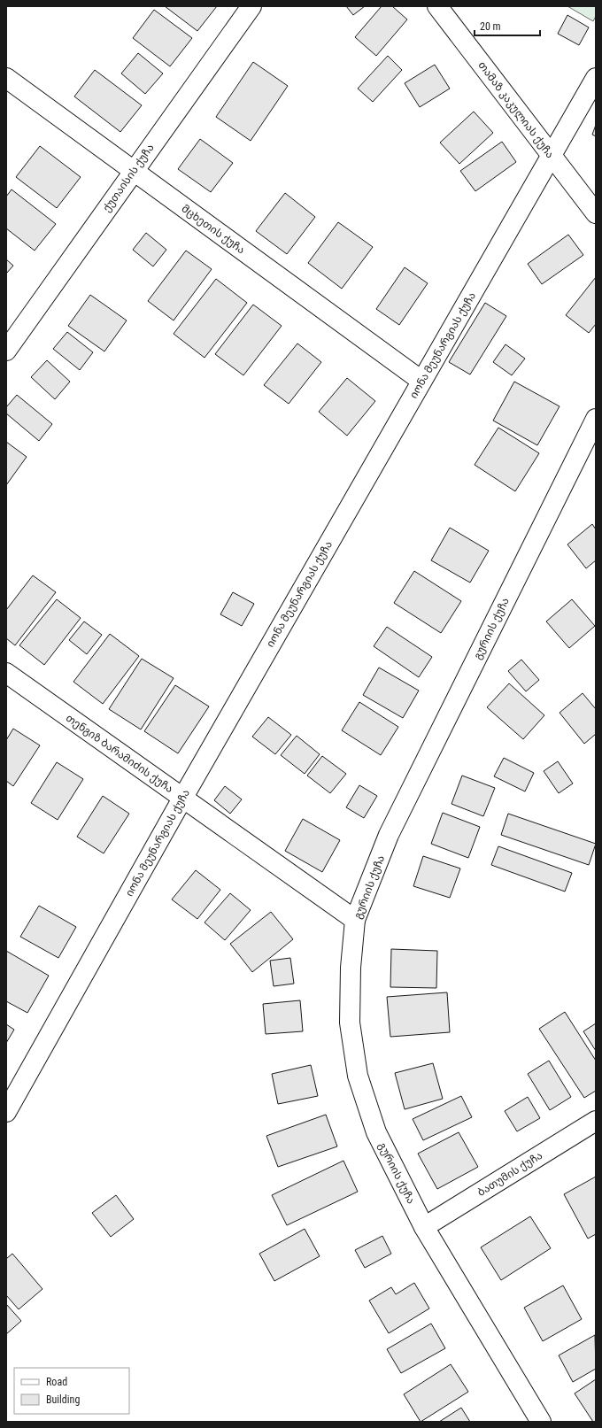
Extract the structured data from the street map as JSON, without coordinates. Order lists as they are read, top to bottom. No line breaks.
{"streets":{"main road":["თამაზ კაკულიას ქუჩა","ქუთაისის ქუჩა","მცხეთის ქუჩა","იონა მეუნარგიას ქუჩა","გურიის ქუჩა","თენგიზ ბარამიძის ქუჩა","ბათუმის ქუჩა"]},"crossings":[["თამაზ კაკულიას ქუჩა","იონა მეუნარგიას ქუჩა"],["ქუთაისის ქუჩა","მცხეთის ქუჩა"],["მცხეთის ქუჩა","იონა მეუნარგიას ქუჩა"],["იონა მეუნარგიას ქუჩა","თენგიზ ბარამიძის ქუჩა"],["გურიის ქუჩა","თენგიზ ბარამიძის ქუჩა"],["გურიის ქუჩა","ბათუმის ქუჩა"]],"legend":["Road","Building"],"scale_bar":"20 m"}
